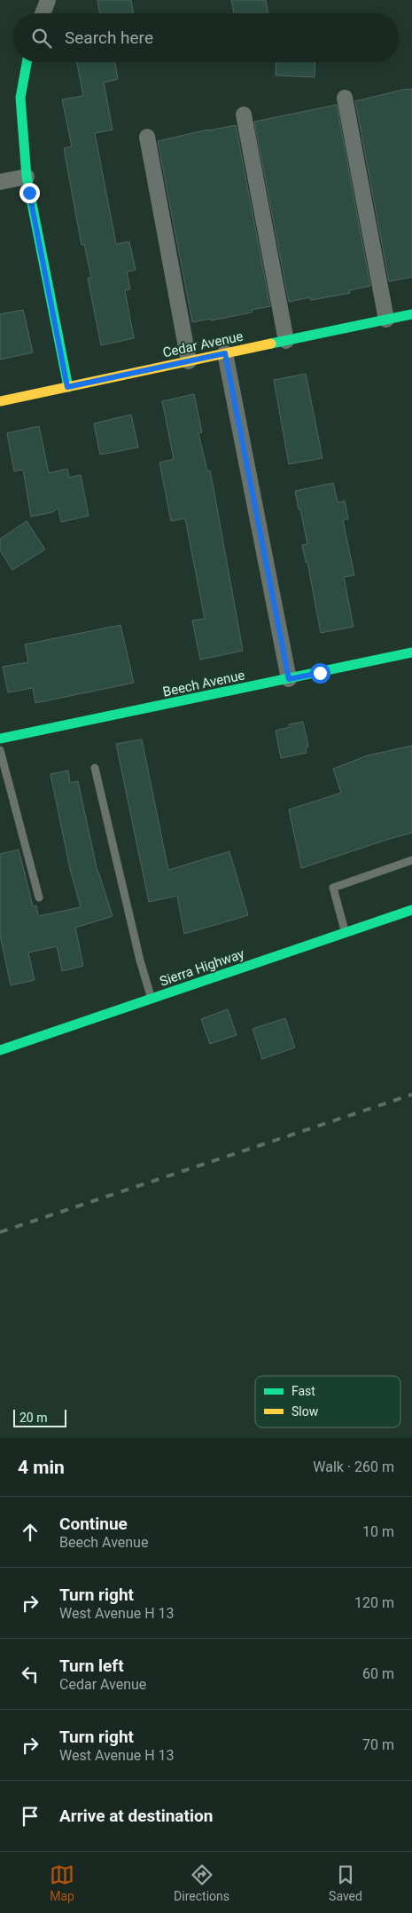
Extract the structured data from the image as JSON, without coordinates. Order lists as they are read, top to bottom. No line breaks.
{"streets":{"street":["Cedar Avenue","Beech Avenue","Sierra Highway"]},"legend":["Fast","Slow"],"scale_bar":"20 m","page":{"search":"Search here","scale":"20 m","heading":["4 min","Walk · 260 m"],"list":[["Continue","Beech Avenue","10 m"],["Turn right","West Avenue H 13","120 m"],["Turn left","Cedar Avenue","60 m"],["Turn right","West Avenue H 13","70 m"],"Arrive at destination"],"nav":["Map","Directions","Saved"]}}
